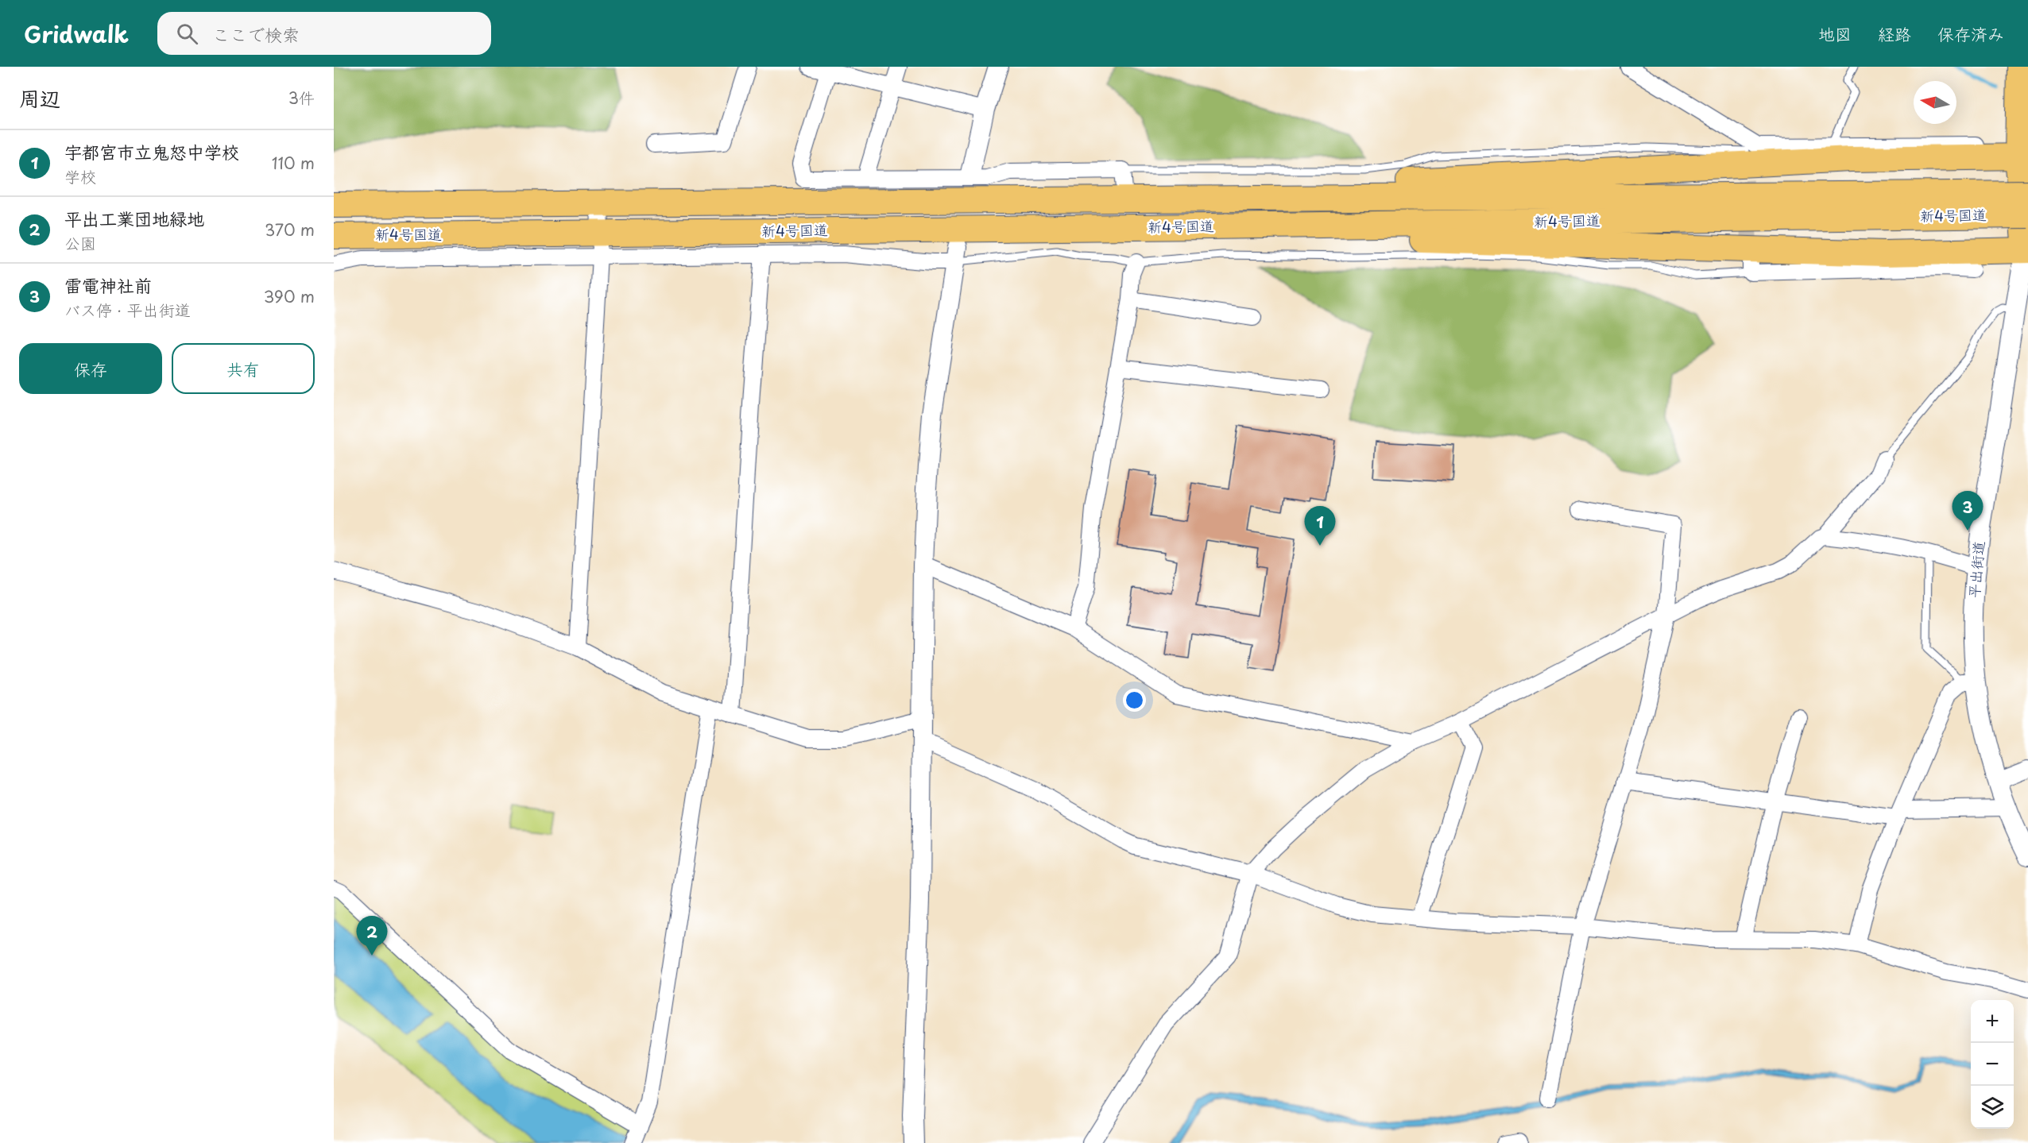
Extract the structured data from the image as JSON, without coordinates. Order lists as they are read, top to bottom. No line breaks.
{"streets":{"highway":["新4号国道"],"street":["平出街道"]},"north":"left","page":{"header":"Gridwalk","search":"ここで検索","nav":["地図","経路","保存済み"],"heading":["周辺","3件"],"list":[{"mark":"1","name":"宇都宮市立鬼怒中学校","note":"学校","value":"110 m"},{"mark":"2","name":"平出工業団地緑地","note":"公園","value":"370 m"},{"mark":"3","name":"雷電神社前","note":"バス停 · 平出街道","value":"390 m"}],"buttons":["保存","共有"],"pins":["3","1","2"],"map_buttons":["+","−"]}}
